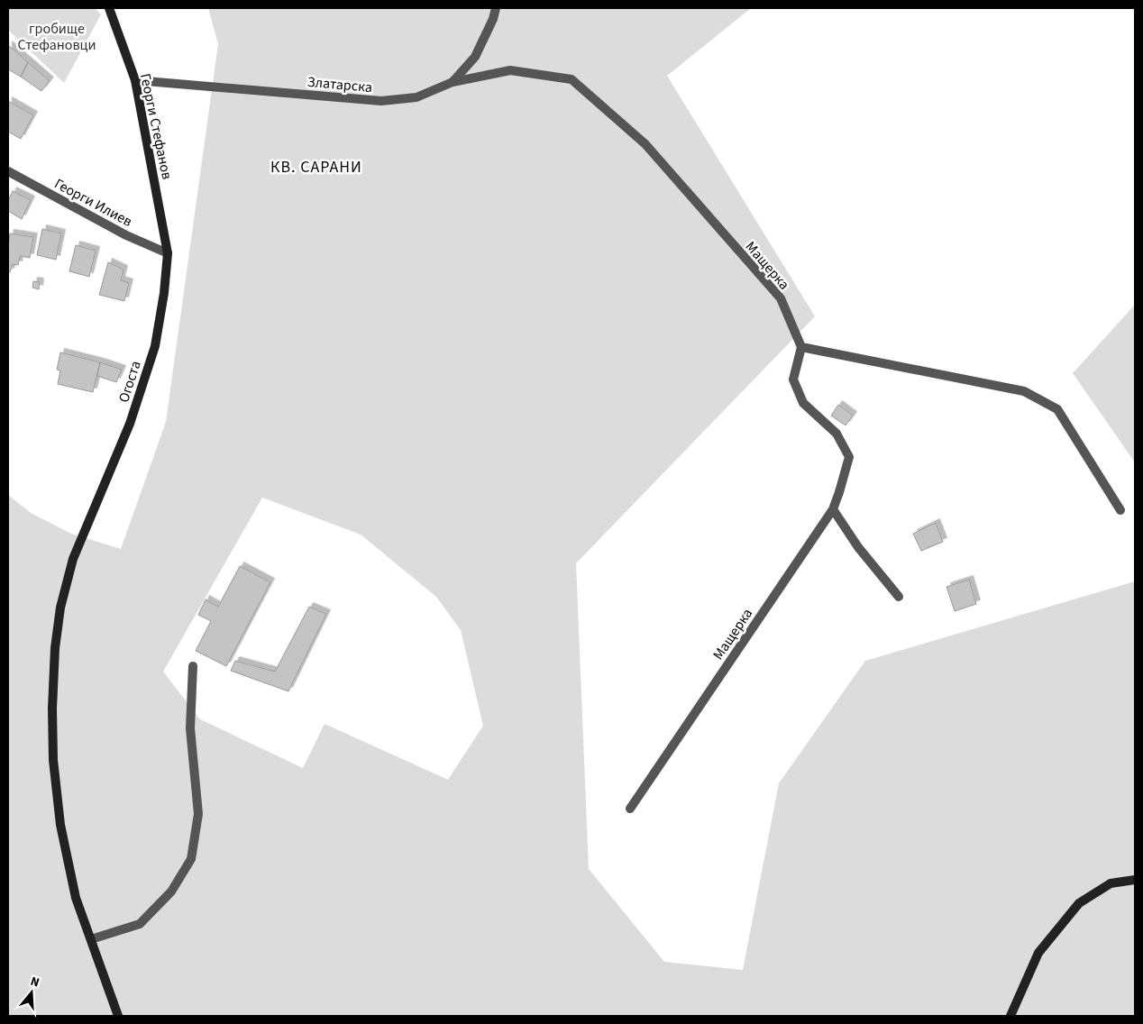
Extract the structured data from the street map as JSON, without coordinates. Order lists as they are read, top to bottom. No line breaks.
{"streets":{"street":["Златарска","Георги Стефанов","Георги Илиев","Мащерка","Огоста"]},"crossings":[["Златарска","Георги Стефанов"],["Златарска","Мащерка"],["Георги Стефанов","Георги Илиев"],["Георги Стефанов","Огоста"],["Георги Илиев","Огоста"]],"districts":["КВ. САРАНИ"],"parks":["гробище Стефановци"],"north":"top"}
